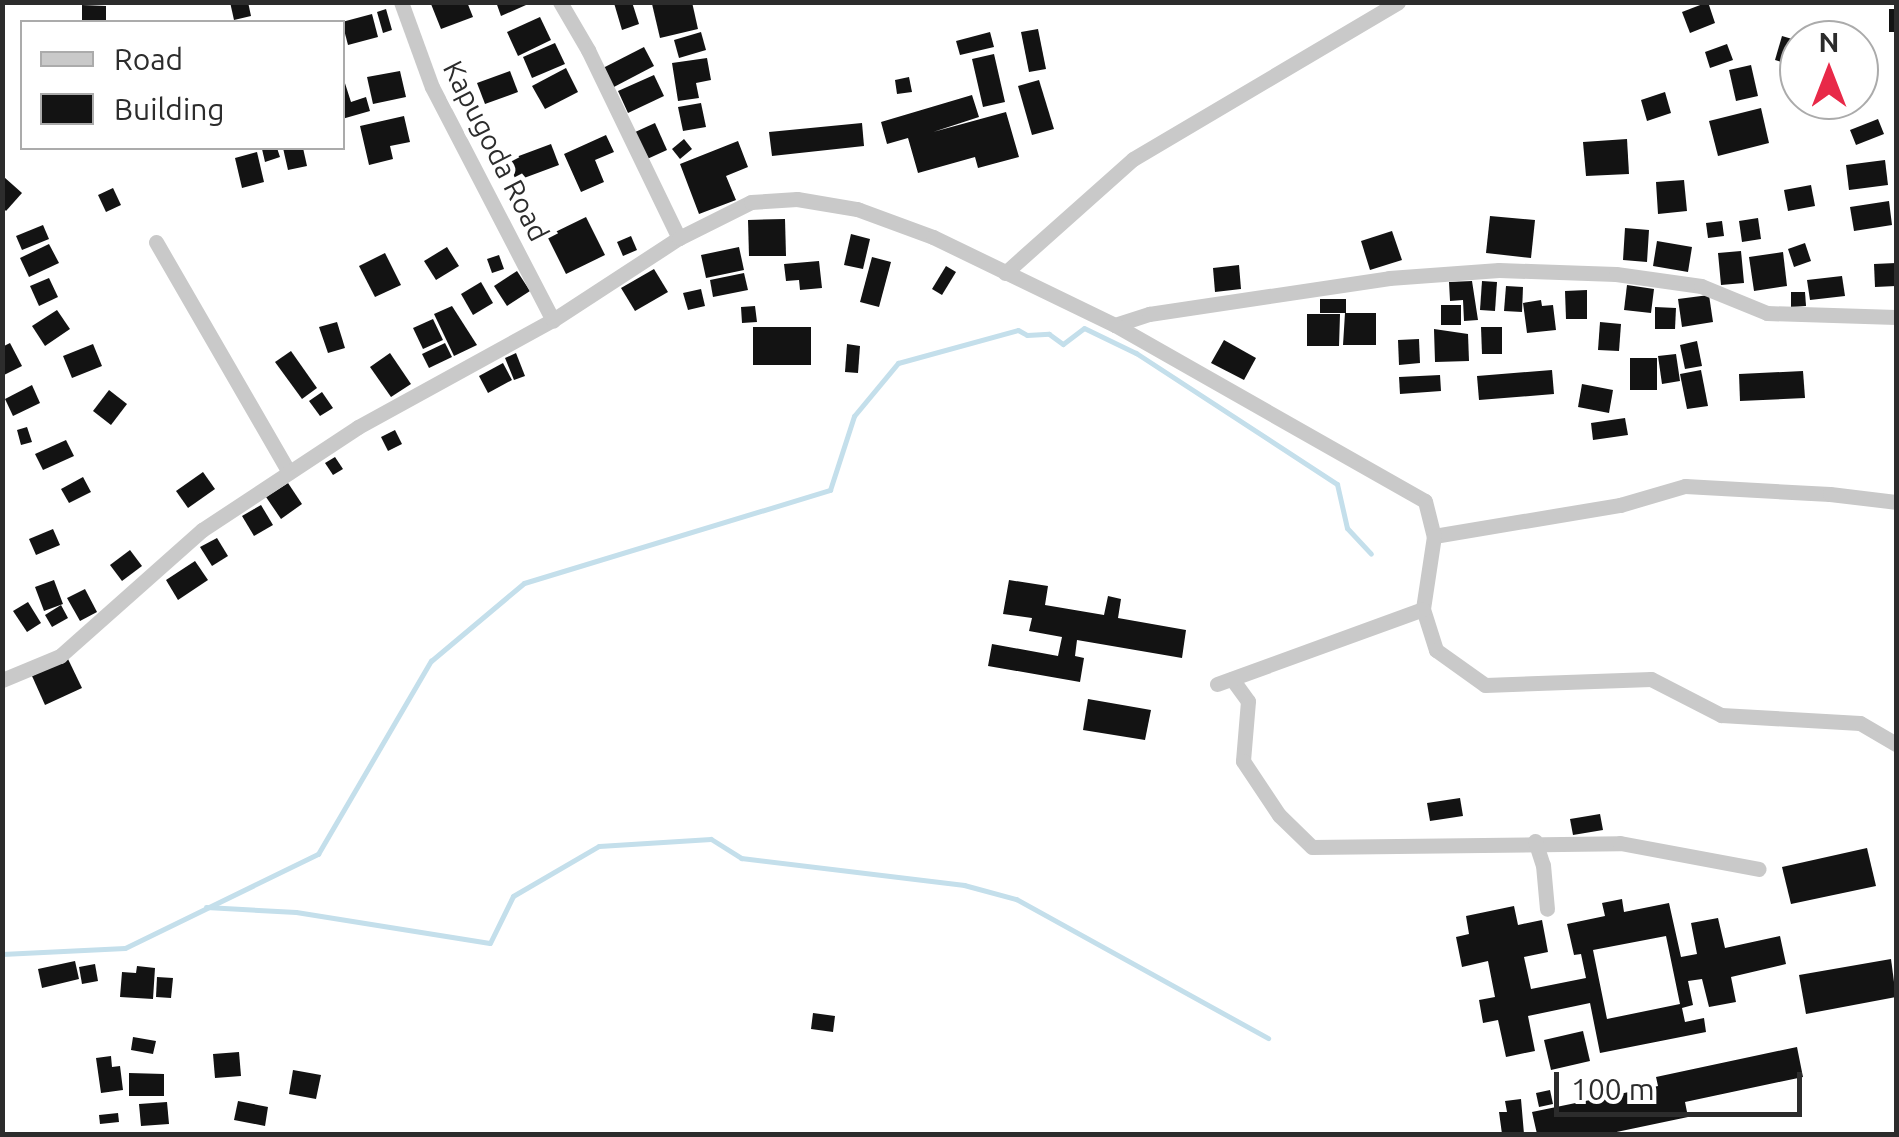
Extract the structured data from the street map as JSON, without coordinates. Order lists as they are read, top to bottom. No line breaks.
{"streets":{"street":["Kapugoda Road"]},"legend":["Road","Building"],"scale_bar":"100 m","north":"top"}
